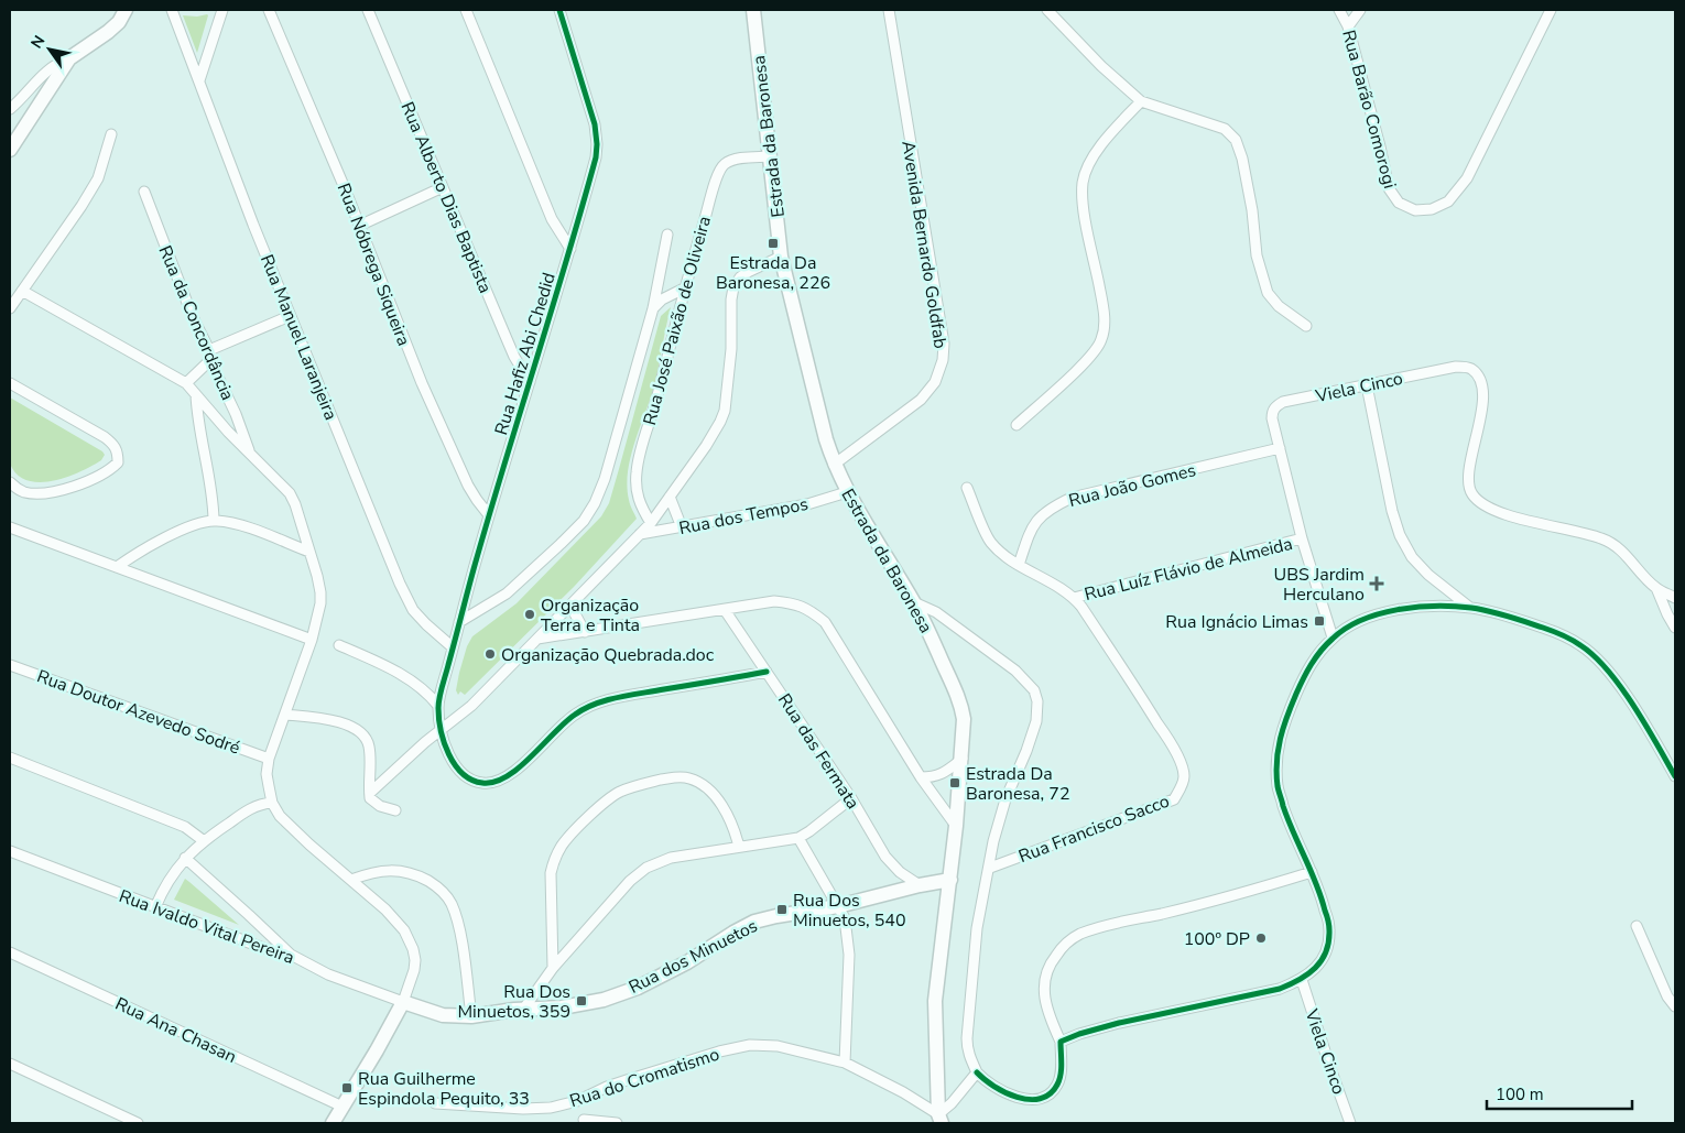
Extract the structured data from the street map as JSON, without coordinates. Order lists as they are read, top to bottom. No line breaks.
{"streets":{"main road":["Estrada da Baronesa","Rua dos Minuetos"],"street":["Rua Barão Comorogi","Rua Alberto Dias Baptista","Avenida Bernardo Goldfab","Rua Nóbrega Siqueira","Rua José Paixão de Oliveira","Rua da Concordância","Rua Manuel Laranjeira","Rua Hafiz Abi Chedid","Viela Cinco","Rua João Gomes","Rua dos Tempos","Rua Luíz Flávio de Almeida","Rua Doutor Azevedo Sodré","Rua das Fermata","Rua Francisco Sacco","Rua Ivaldo Vital Pereira","Rua Ana Chasan","Rua do Cromatismo"]},"crossings":[["Estrada da Baronesa","Avenida Bernardo Goldfab"],["Estrada da Baronesa","Rua José Paixão de Oliveira"],["Estrada da Baronesa","Rua dos Tempos"],["Estrada da Baronesa","Rua Francisco Sacco"],["Estrada da Baronesa","Rua dos Minuetos"],["Estrada da Baronesa","Rua do Cromatismo"],["Rua Alberto Dias Baptista","Rua Hafiz Abi Chedid"],["Rua Nóbrega Siqueira","Rua Hafiz Abi Chedid"],["Rua Manuel Laranjeira","Rua Hafiz Abi Chedid"],["Viela Cinco","Rua João Gomes"],["Rua João Gomes","Rua Francisco Sacco"],["Rua Luíz Flávio de Almeida","Rua Francisco Sacco"],["Rua das Fermata","Rua dos Minuetos"],["Rua Ivaldo Vital Pereira","Rua dos Minuetos"]],"places":{"transit":["Estrada Da Baronesa, 226","Rua Ignácio Limas","Estrada Da Baronesa, 72","Rua Dos Minuetos, 540","Rua Dos Minuetos, 359","Rua Guilherme Espindola Pequito, 33"],"health":["UBS Jardim Herculano"],"other":["Organização Terra e Tinta","Organização Quebrada.doc","100º DP"]},"scale_bar":"100 m","north":"top left"}
